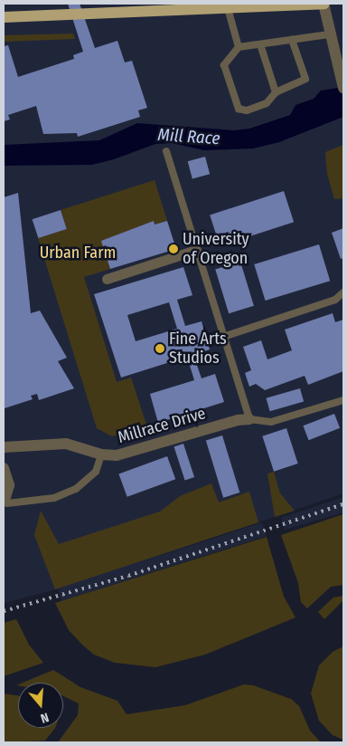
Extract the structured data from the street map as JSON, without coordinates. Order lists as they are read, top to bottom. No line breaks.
{"streets":{"street":["Millrace Drive"]},"water":["Mill Race"],"parks":["Urban Farm"],"places":["University of Oregon","Fine Arts Studios"],"north":"bottom"}
